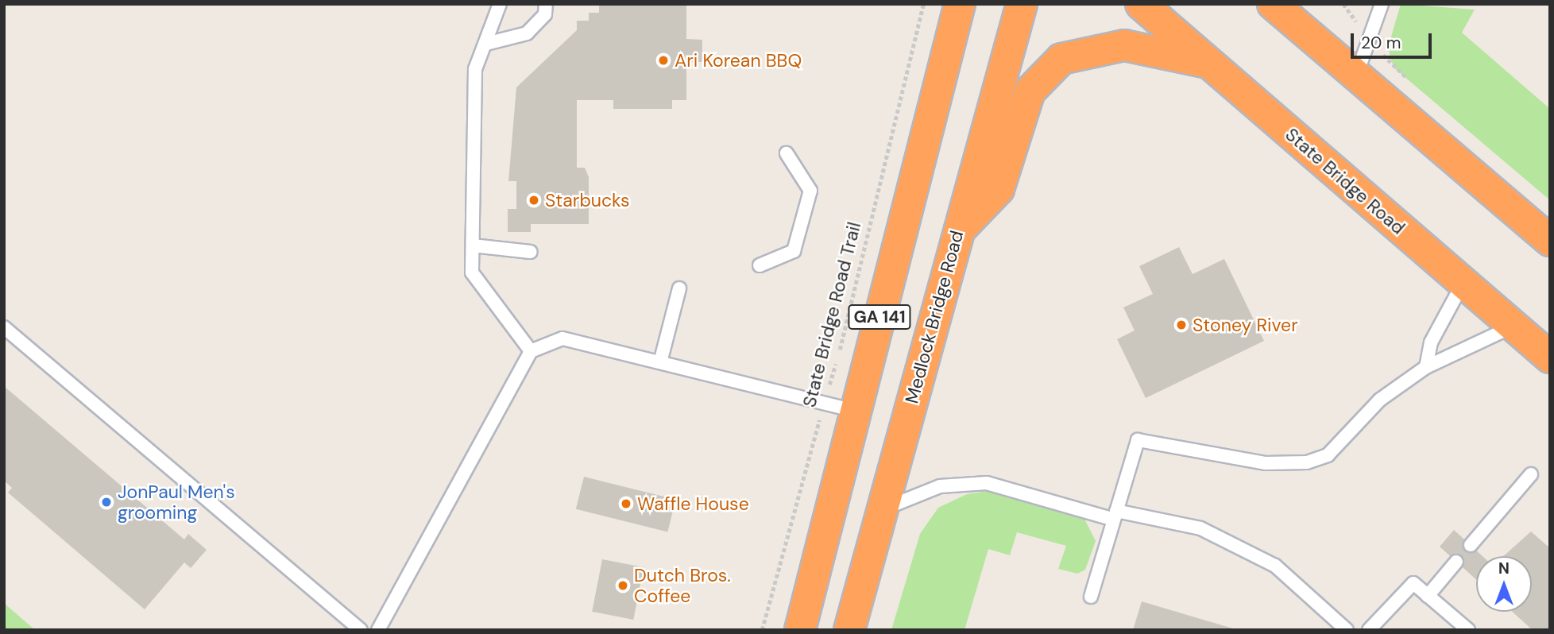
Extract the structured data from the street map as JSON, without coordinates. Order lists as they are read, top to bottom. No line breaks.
{"streets":{"highway":["State Bridge Road","GA 141","Medlock Bridge Road"],"path":["State Bridge Road Trail"]},"places":["Ari Korean BBQ","Starbucks","Stoney River","JonPaul Men's grooming","Waffle House","Dutch Bros. Coffee"],"scale_bar":"20 m","north":"top"}
